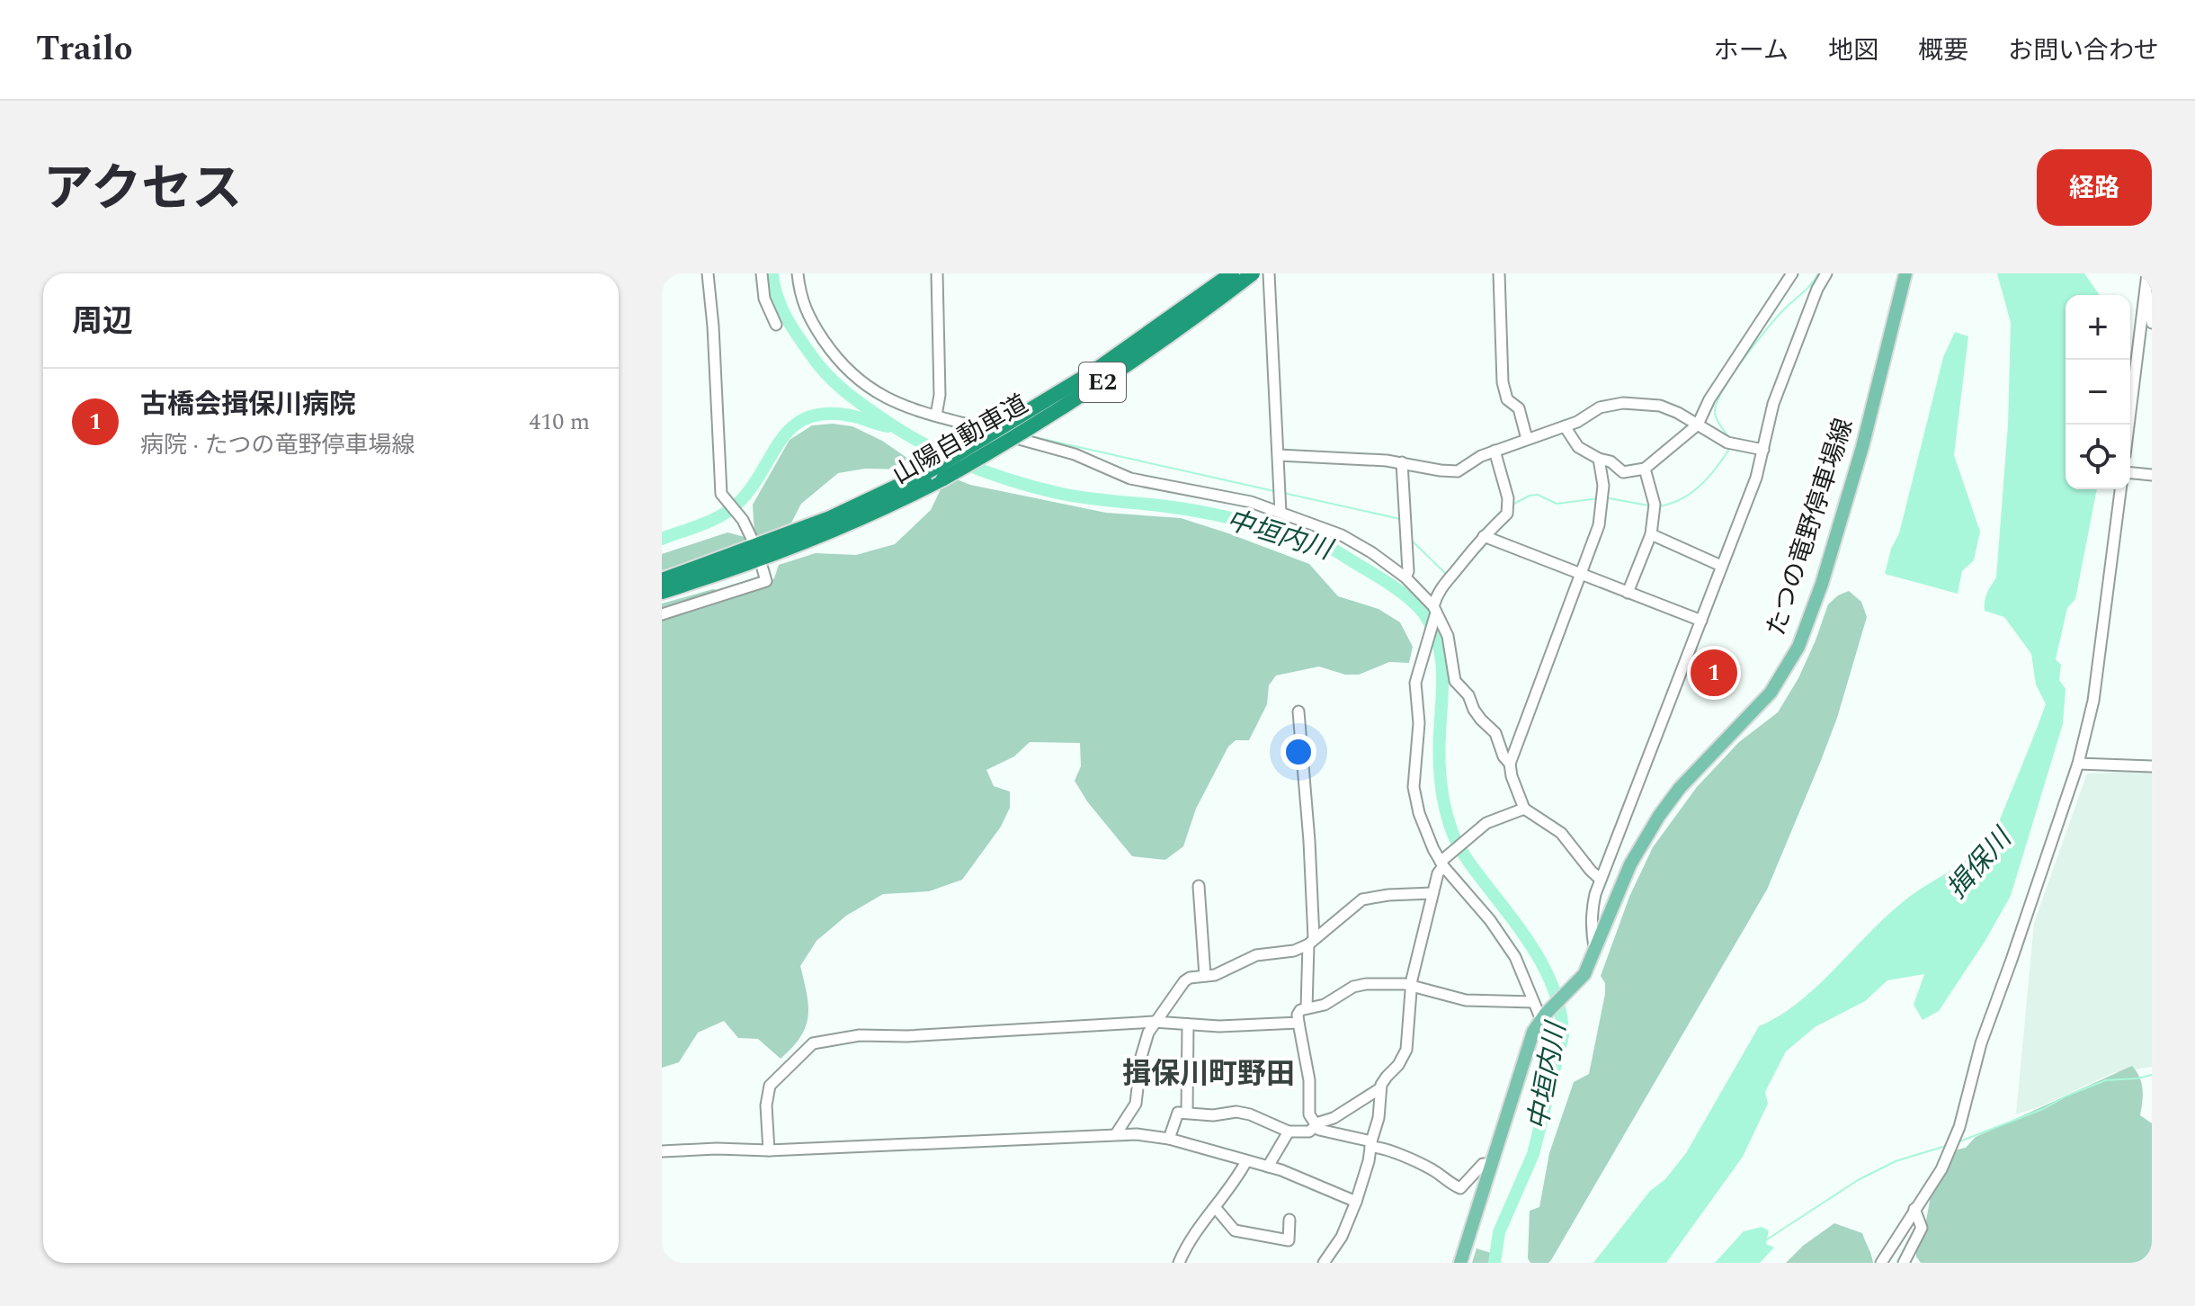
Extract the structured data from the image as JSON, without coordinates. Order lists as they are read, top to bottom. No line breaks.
{"streets":{"highway":["E2","山陽自動車道"],"main road":["たつの竜野停車場線"]},"districts":["揖保川町野田"],"water":["中垣内川","揖保川"],"page":{"header":"Trailo","nav":["ホーム","地図","概要","お問い合わせ"],"title":"アクセス","buttons":"経路","heading":"周辺","map_buttons":["+","−"],"list":[{"mark":"1","name":"古橋会揖保川病院","note":"病院 · たつの竜野停車場線","value":"410 m"}],"pins":"1"}}
